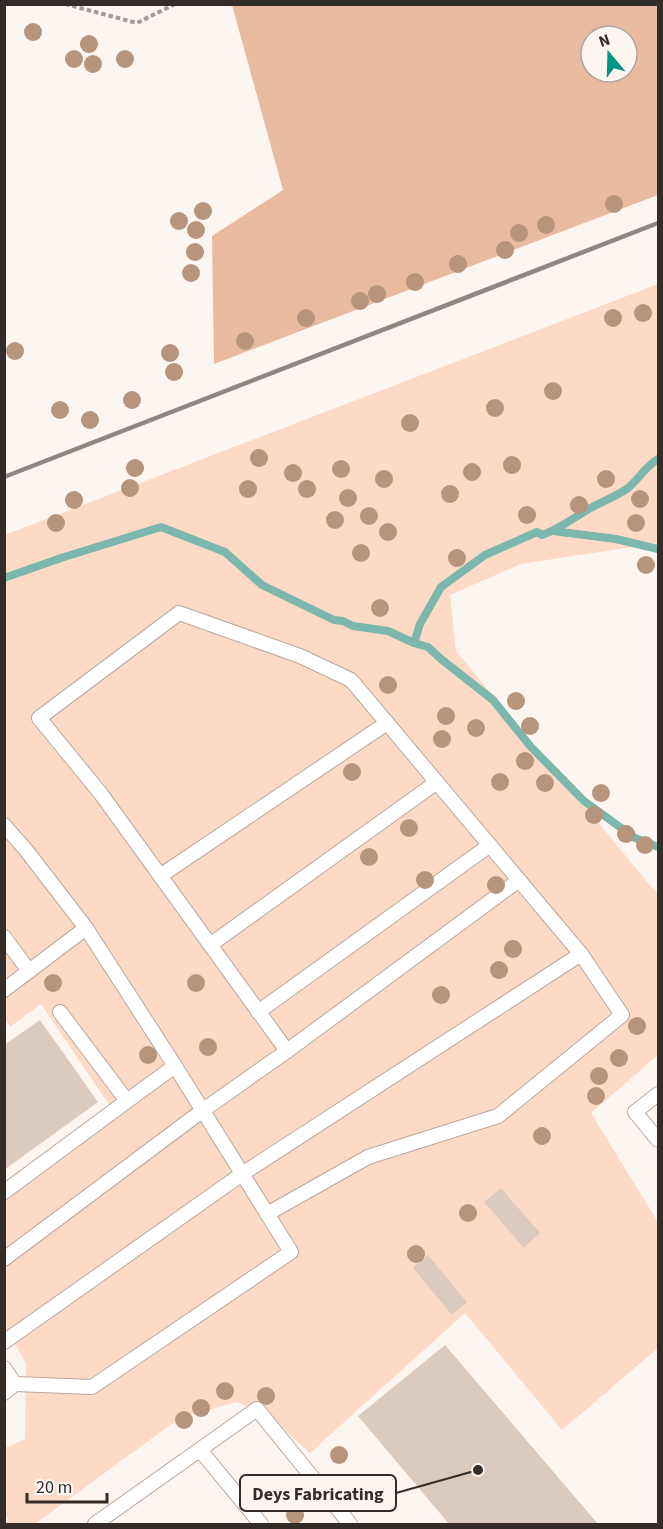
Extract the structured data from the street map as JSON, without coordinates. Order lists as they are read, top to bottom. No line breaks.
{"places":["Deys Fabricating"],"scale_bar":"20 m","north":"top"}
